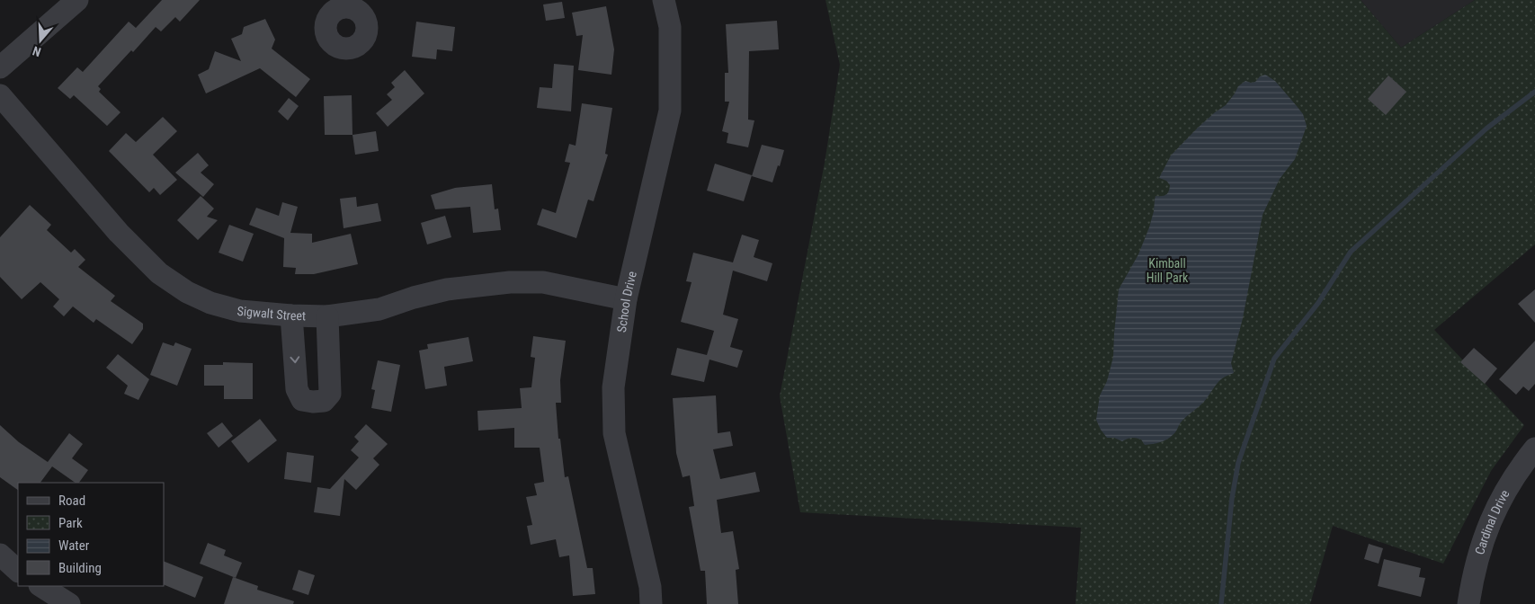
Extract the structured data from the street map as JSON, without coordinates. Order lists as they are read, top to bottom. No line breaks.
{"streets":{"street":["School Drive","Sigwalt Street","Cardinal Drive"]},"crossings":[["School Drive","Sigwalt Street"]],"parks":["Kimball Hill Park"],"legend":["Road","Park","Water","Building"],"north":"bottom"}
